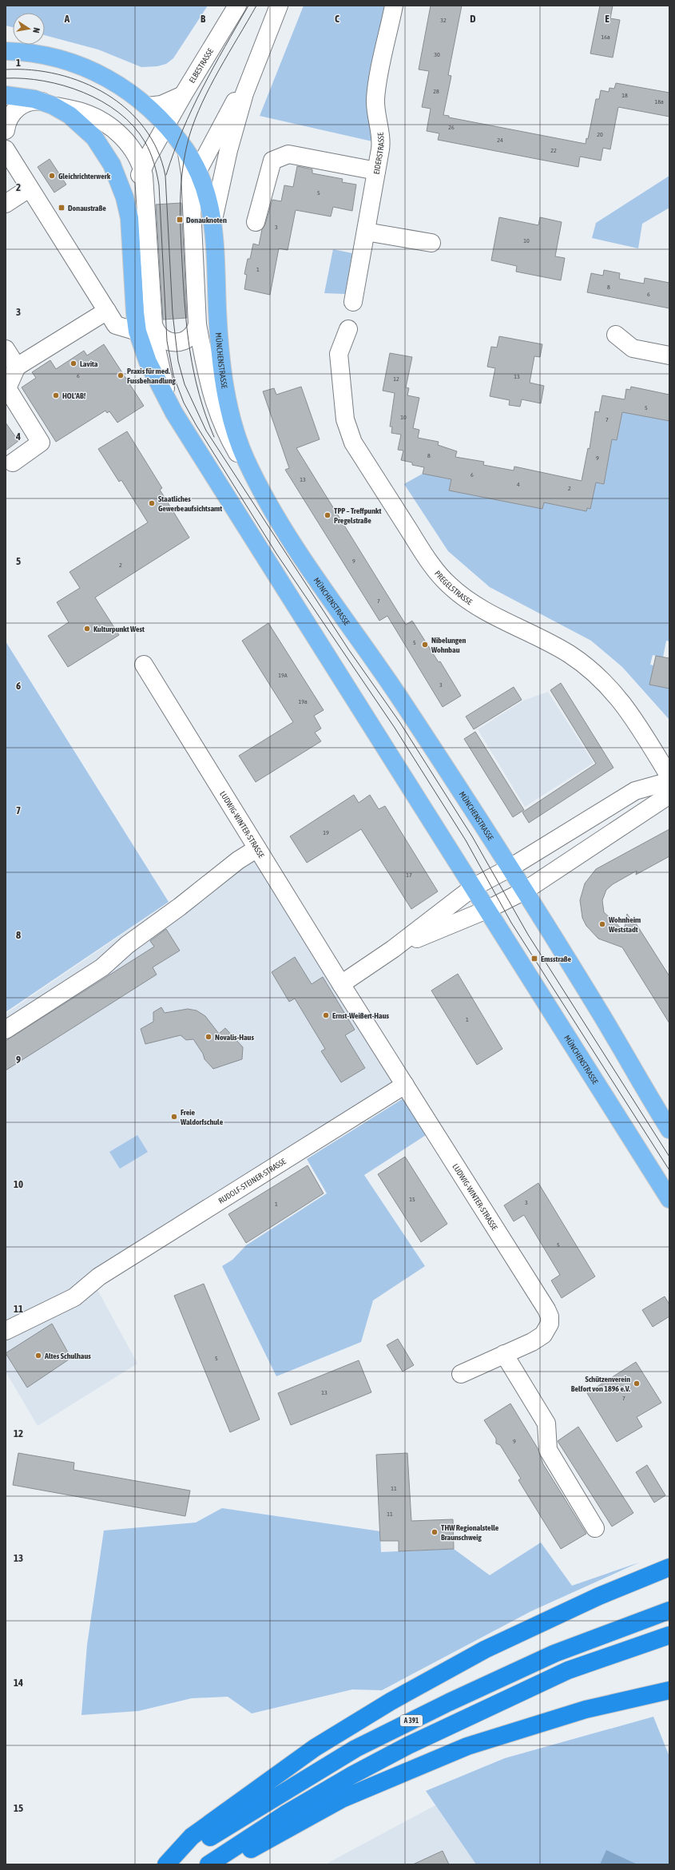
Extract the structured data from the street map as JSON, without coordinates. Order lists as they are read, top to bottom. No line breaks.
{"streets":{"highway":["A 391"],"main road":["MÜNCHENSTRASSE"],"street":["ELBESTRASSE","EIDERSTRASSE","PREGELSTRASSE","LUDWIG-WINTER-STRASSE","RUDOLF-STEINER-STRASSE"]},"crossings":[["LUDWIG-WINTER-STRASSE","RUDOLF-STEINER-STRASSE"]],"places":{"other":["Gleichrichterwerk","Lavita","Praxis für med. Fussbehandlung","HOL’AB!","Staatliches Gewerbeaufsichtsamt","TPP – Treffpunkt Pregelstraße","Kulturpunkt West","Nibelungen Wohnbau","Wohnheim Weststadt","Ernst-Weißert-Haus","Novalis-Haus","Freie Waldorfschule","Altes Schulhaus","Schützenverein Belfort von 1896 e.V.","THW Regionalstelle Braunschweig"],"transit":["Donaustraße","Donauknoten","Emsstraße"]},"house_numbers":["32","16a","30","28","18","18a","26","20","24","22","5","3","10","1","8","6","6","13","12","5","10","7","8","9","6","13","4","2","9","2","7","5","19A","3","19a","19","17","1","15","3","1","5","5","13","7","9","11","11"],"north":"right","grid":{"columns":["A","B","C","D","E"],"rows":["1","2","3","4","5","6","7","8","9","10","11","12","13","14","15"]}}
